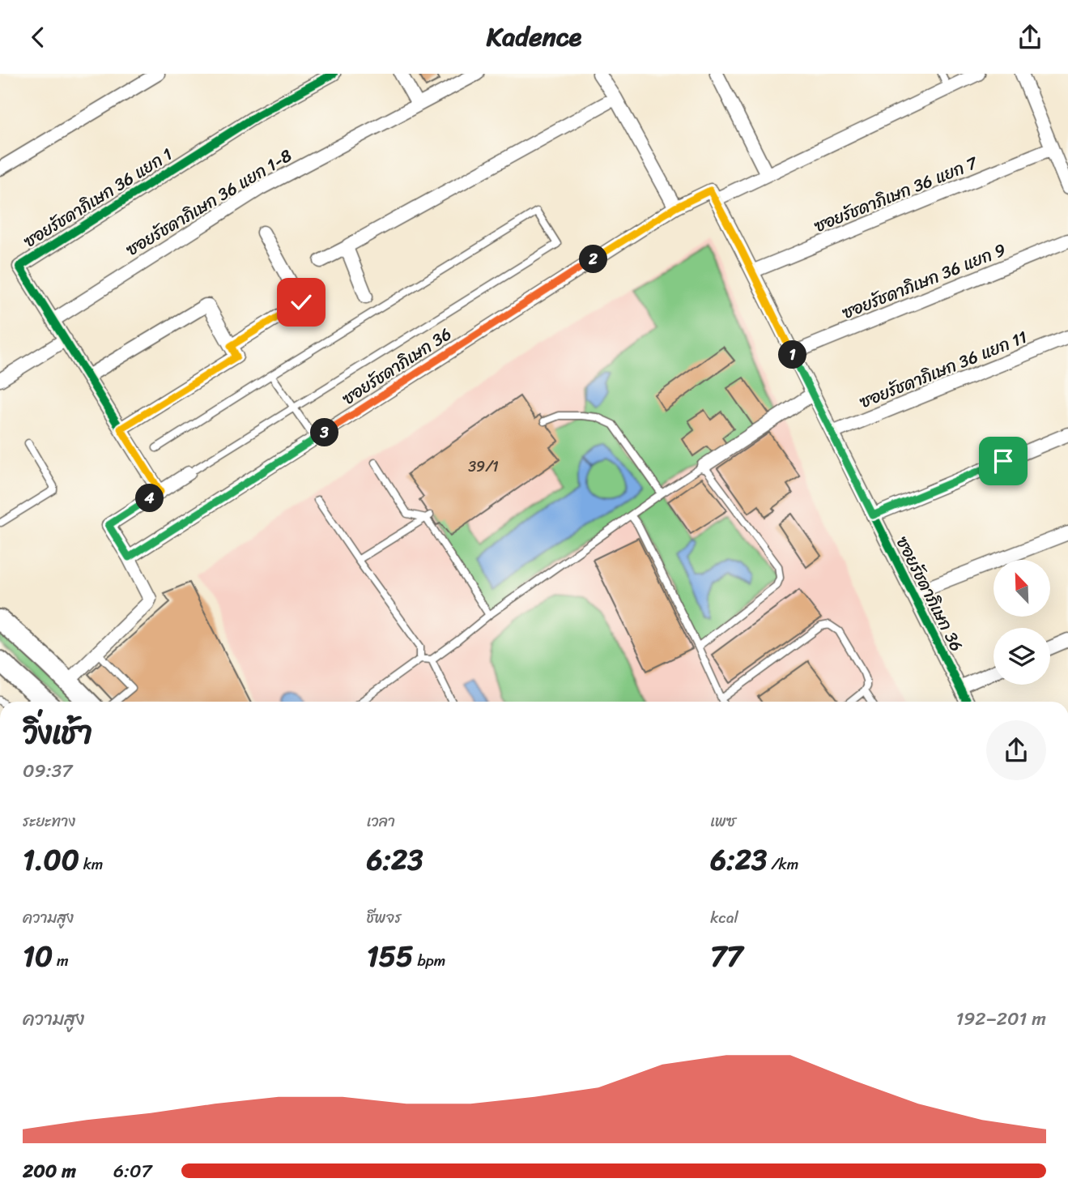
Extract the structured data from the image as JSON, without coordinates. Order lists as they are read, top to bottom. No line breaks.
{"streets":{"street":["ซอยรัชดาภิเษก 36 แยก 7","ซอยรัชดาภิเษก 36 แยก 1","ซอยรัชดาภิเษก 36 แยก 1-8","ซอยรัชดาภิเษก 36 แยก 9","ซอยรัชดาภิเษก 36","ซอยรัชดาภิเษก 36 แยก 11"]},"crossings":[["ซอยรัชดาภิเษก 36 แยก 7","ซอยรัชดาภิเษก 36"],["ซอยรัชดาภิเษก 36 แยก 1","ซอยรัชดาภิเษก 36 แยก 1-8"],["ซอยรัชดาภิเษก 36 แยก 9","ซอยรัชดาภิเษก 36"],["ซอยรัชดาภิเษก 36","ซอยรัชดาภิเษก 36 แยก 11"]],"house_numbers":["39/1"],"north":"top left","page":{"header":"Kadence","pins":["2","1","3","4"],"heading":["วิ่งเช้า","09:37"],"stats":[["ระยะทาง","1.00 km"],["เวลา","6:23"],["เพซ","6:23 /km"],["ความสูง","10 m"],["ชีพจร","155 bpm"],["kcal","77"]],"chart":["ความสูง","192–201 m"],"list":[{"name":"200 m","note":"6:07"}]}}
